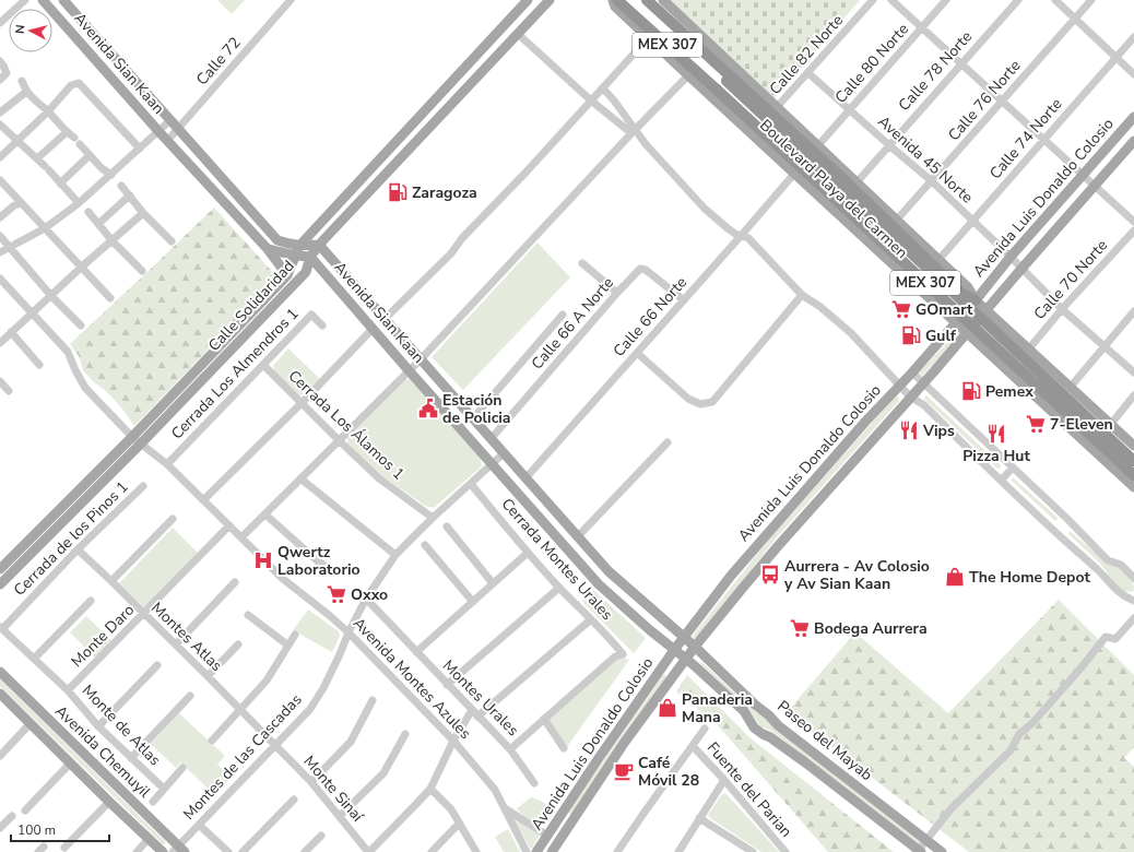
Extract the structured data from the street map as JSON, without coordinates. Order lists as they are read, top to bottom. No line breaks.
{"streets":{"highway":["MEX 307"],"main road":["Avenida Sian Kaan","Boulevard Playa del Carmen","Avenida Luis Donaldo Colosio","Calle Solidaridad","Paseo del Mayab","Avenida Chemuyil"],"street":["Calle 82 Norte","Calle 72","Calle 80 Norte","Calle 78 Norte","Calle 76 Norte","Calle 74 Norte","Avenida 45 Norte","Calle 70 Norte","Calle 66 Norte","Calle 66 A Norte","Cerrada Los Almendros 1","Cerrada Los Álamos 1","Cerrada de los Pinos 1","Cerrada Montes Urales","Monte Daro","Montes Atlas","Avenida Montes Azules","Montes Urales","Monte de Atlas","Montes de las Cascadas","Monte Sinaí","Fuente del Parian"]},"crossings":[["Calle 82 Norte","Avenida 45 Norte"],["Calle 82 Norte","Boulevard Playa del Carmen"],["Calle 72","Avenida Sian Kaan"],["Avenida Sian Kaan","Avenida Luis Donaldo Colosio"],["Avenida Sian Kaan","Calle Solidaridad"],["Avenida Sian Kaan","Calle 66 Norte"],["Avenida Sian Kaan","Calle 66 A Norte"],["Avenida Sian Kaan","Paseo del Mayab"],["Avenida Sian Kaan","Montes de las Cascadas"],["Calle 80 Norte","Avenida 45 Norte"],["Calle 80 Norte","Boulevard Playa del Carmen"],["Calle 78 Norte","Avenida 45 Norte"],["Calle 78 Norte","Boulevard Playa del Carmen"],["Calle 76 Norte","Avenida 45 Norte"],["Calle 76 Norte","Boulevard Playa del Carmen"],["Calle 74 Norte","Avenida 45 Norte"],["Calle 74 Norte","Boulevard Playa del Carmen"],["Avenida 45 Norte","Avenida Luis Donaldo Colosio"],["Avenida 45 Norte","Calle 70 Norte"],["Boulevard Playa del Carmen","Avenida Luis Donaldo Colosio"],["Boulevard Playa del Carmen","Calle 66 Norte"],["Avenida Luis Donaldo Colosio","Avenida Montes Azules"],["Avenida Luis Donaldo Colosio","Paseo del Mayab"],["Calle Solidaridad","Avenida Montes Azules"],["Calle 66 Norte","Calle 66 A Norte"],["Cerrada Los Almendros 1","Cerrada Los Álamos 1"],["Cerrada Los Almendros 1","Avenida Montes Azules"],["Cerrada Los Álamos 1","Montes de las Cascadas"],["Cerrada de los Pinos 1","Montes Atlas"],["Cerrada de los Pinos 1","Monte de Atlas"],["Cerrada Montes Urales","Montes Urales"],["Cerrada Montes Urales","Montes de las Cascadas"],["Monte Daro","Montes Atlas"],["Monte Daro","Avenida Montes Azules"],["Monte Daro","Monte de Atlas"],["Montes Atlas","Montes de las Cascadas"],["Montes Atlas","Monte Sinaí"],["Avenida Montes Azules","Montes de las Cascadas"],["Montes Urales","Montes de las Cascadas"],["Avenida Chemuyil","Montes de las Cascadas"],["Montes de las Cascadas","Monte Sinaí"]],"places":{"fuel station":["Zaragoza","Gulf","Pemex"],"supermarket":["GOmart","7-Eleven","Oxxo","Bodega Aurrera"],"public building":["Estación de Policia"],"restaurant":["Vips","Pizza Hut"],"hospital":["Qwertz Laboratorio"],"bus stop":["Aurrera - Av Colosio y Av Sian Kaan"],"shop":["The Home Depot","Panaderia Mana"],"cafe":["Café Móvil 28"]},"scale_bar":"100 m","north":"left"}
